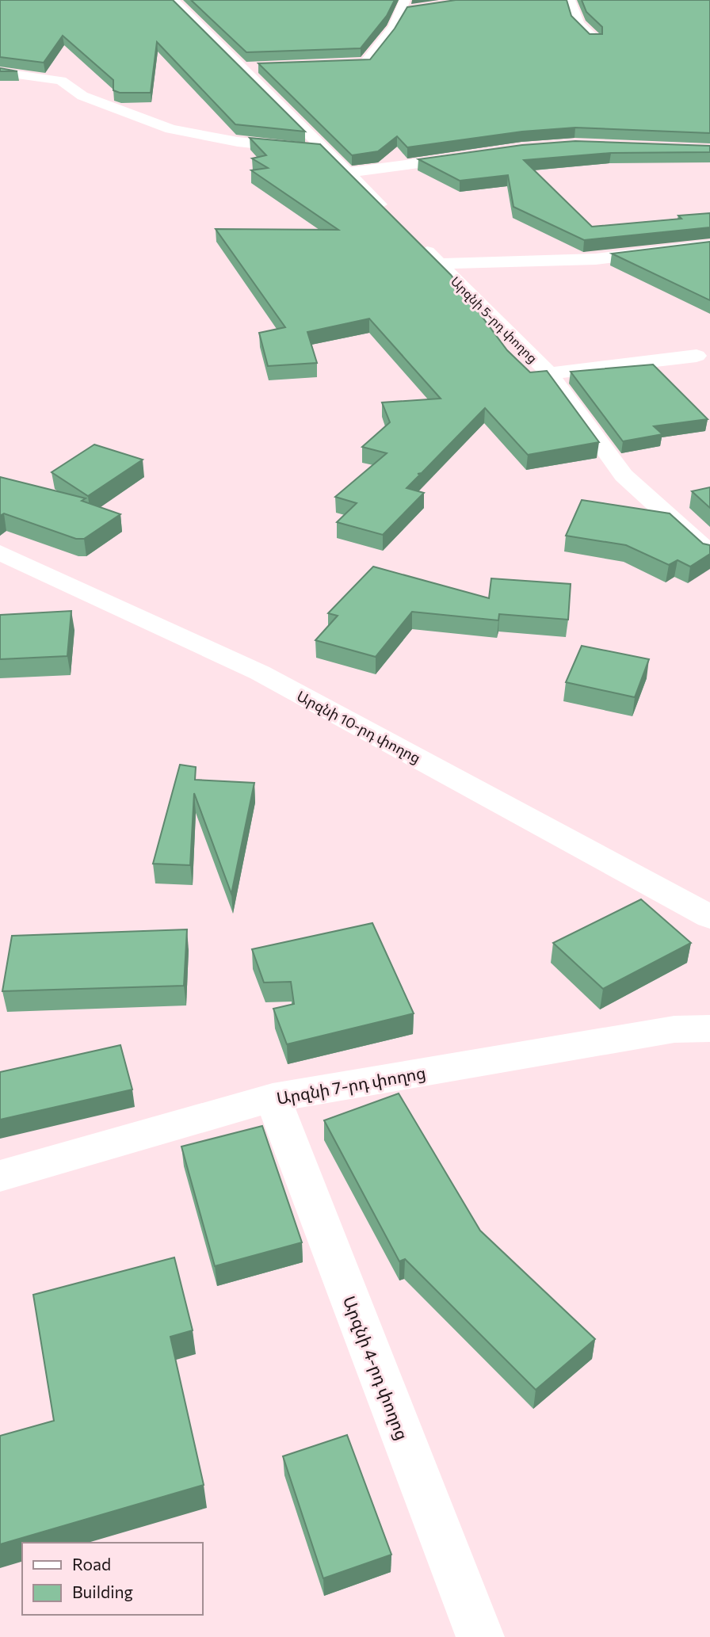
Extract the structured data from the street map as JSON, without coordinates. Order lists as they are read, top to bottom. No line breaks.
{"streets":{"street":["Արզնի 5-րդ փողոց","Արզնի 10-րդ փողոց","Արզնի 7-րդ փողոց","Արզնի 4-րդ փողոց"]},"crossings":[["Արզնի 7-րդ փողոց","Արզնի 4-րդ փողոց"]],"legend":["Road","Building"]}
